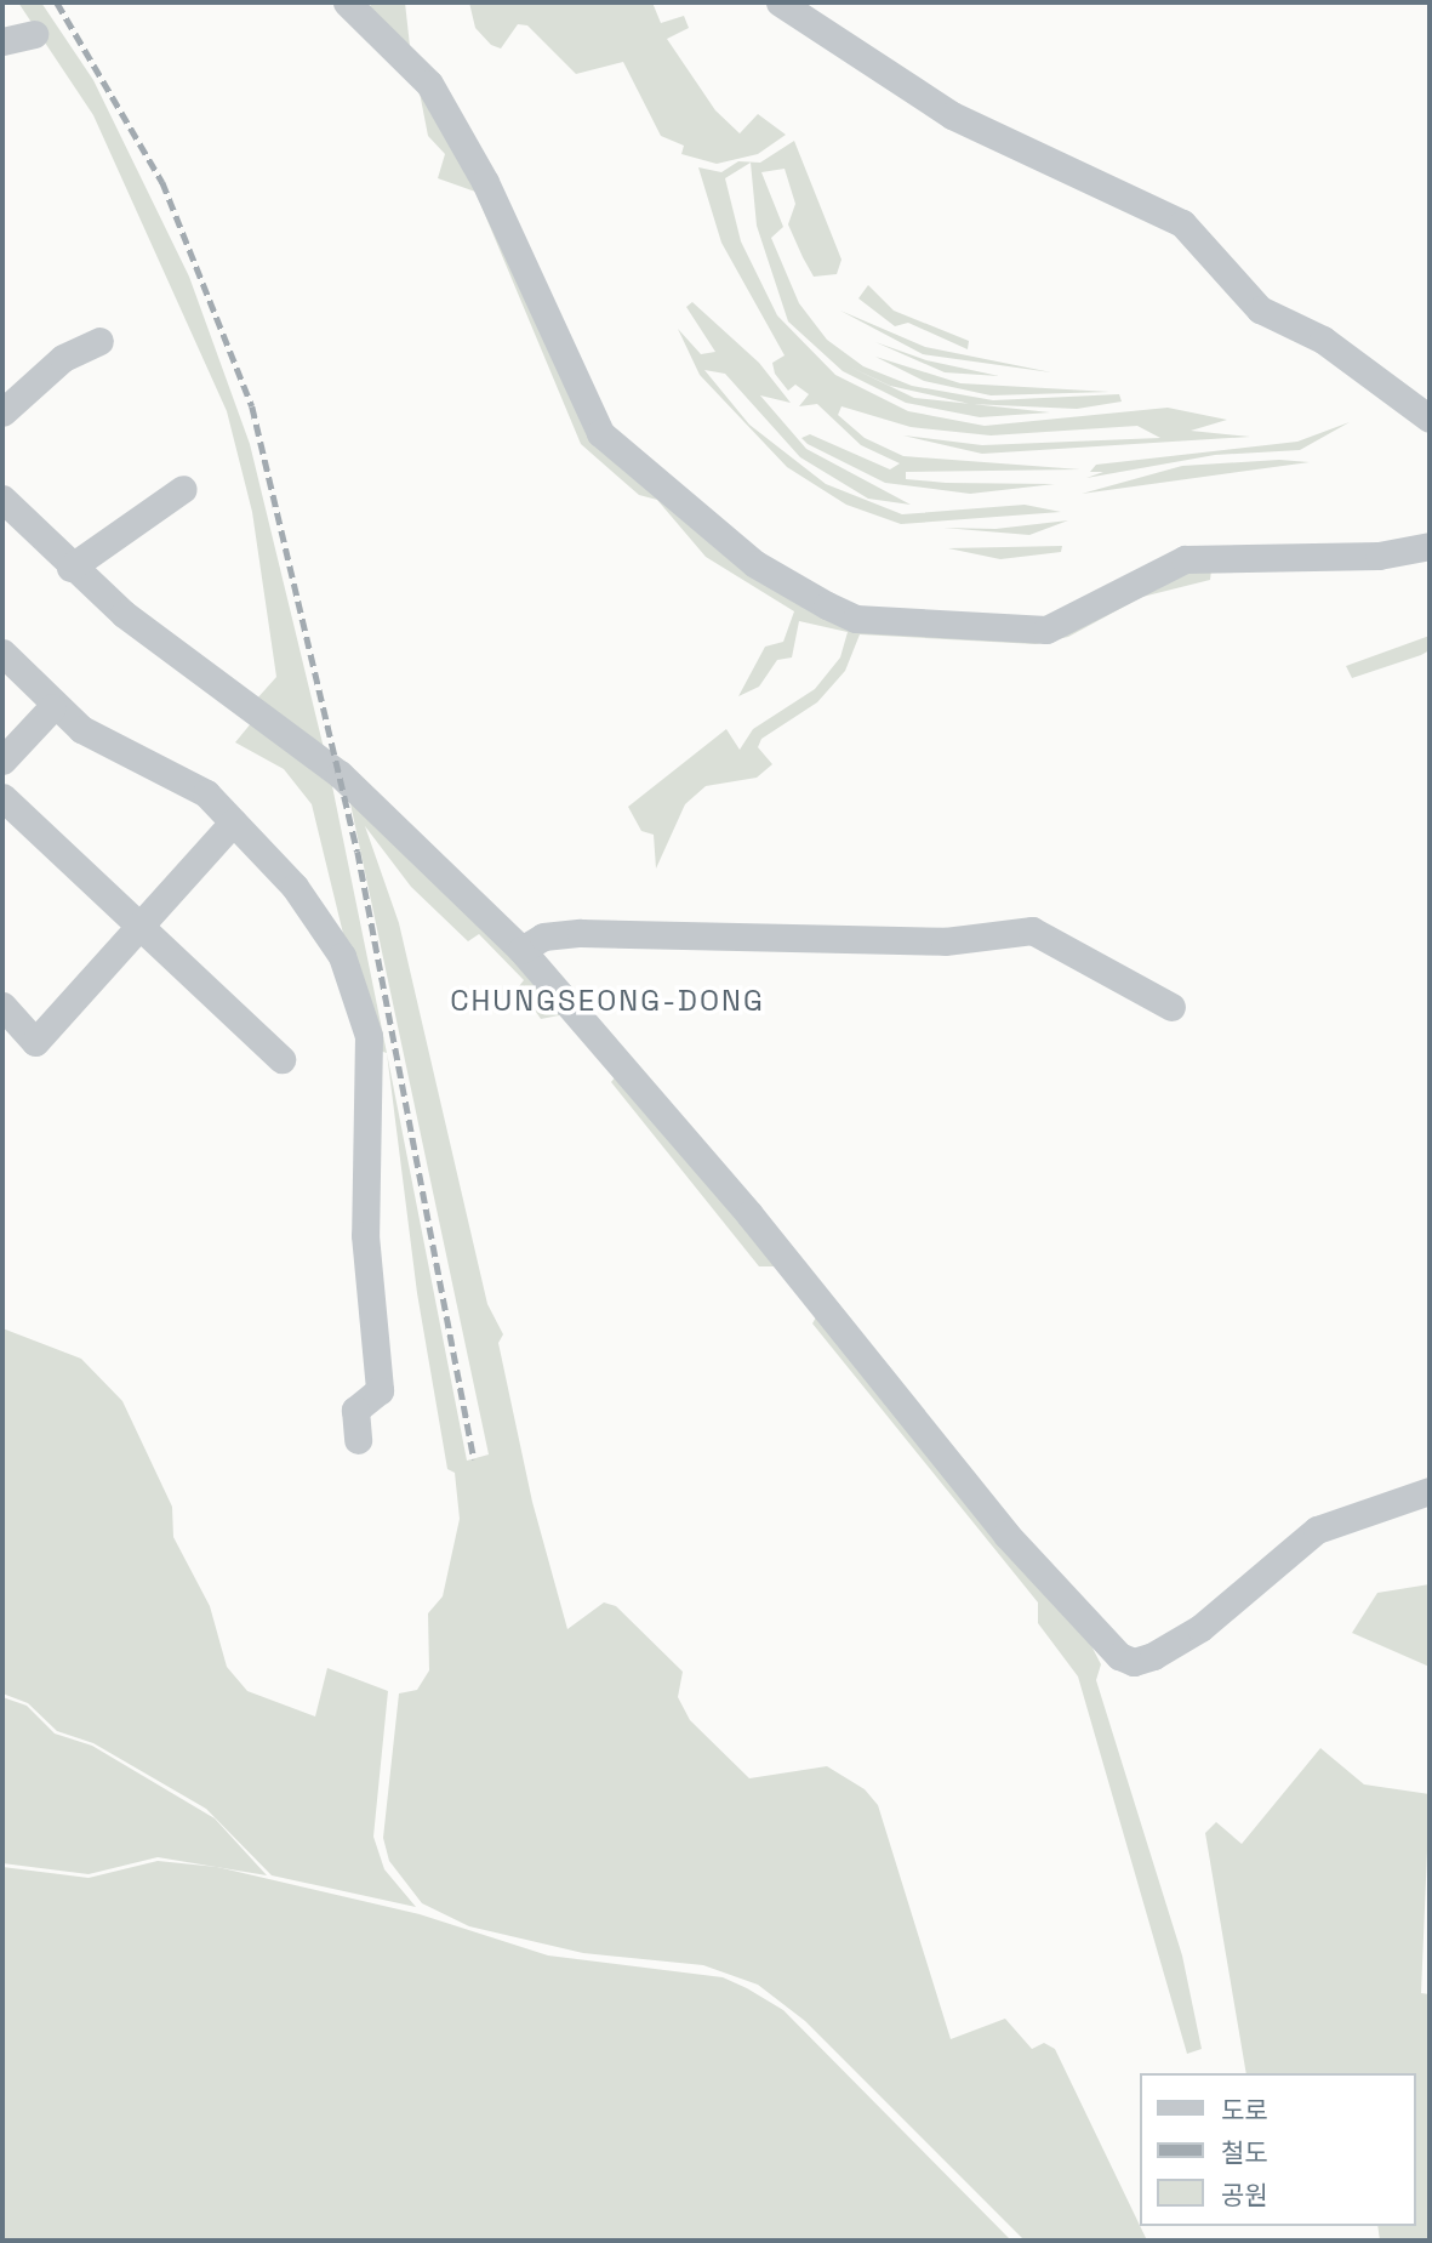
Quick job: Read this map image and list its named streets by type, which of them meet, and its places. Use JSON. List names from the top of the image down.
{
  "districts": ["CHUNGSEONG-DONG"],
  "legend": ["도로", "철도", "공원"]
}
